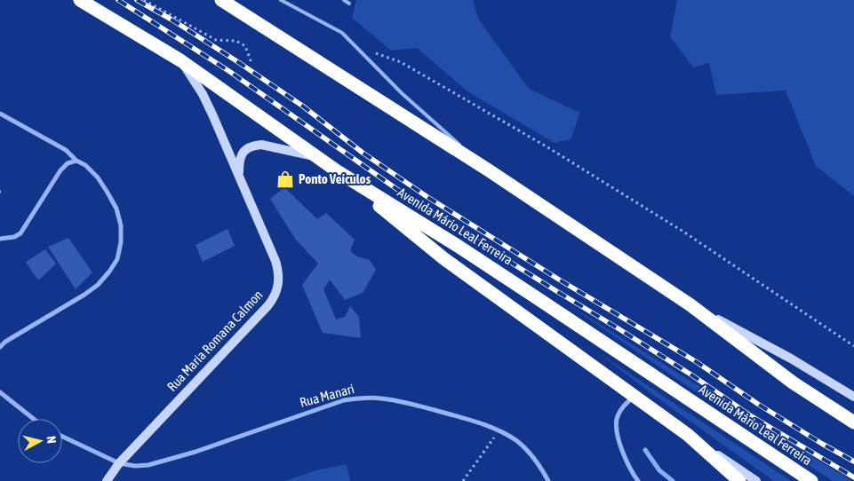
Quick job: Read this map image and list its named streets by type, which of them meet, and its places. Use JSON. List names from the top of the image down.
{
  "streets": {
    "highway": ["Avenida Mário Leal Ferreira"],
    "street": ["Rua Maria Romana Calmon", "Rua Manari"]
  },
  "crossings": [
    ["Avenida Mário Leal Ferreira", "Rua Maria Romana Calmon"],
    ["Rua Maria Romana Calmon", "Rua Manari"]
  ],
  "places": {
    "shop": ["Ponto Veículos"]
  },
  "north": "right"
}
